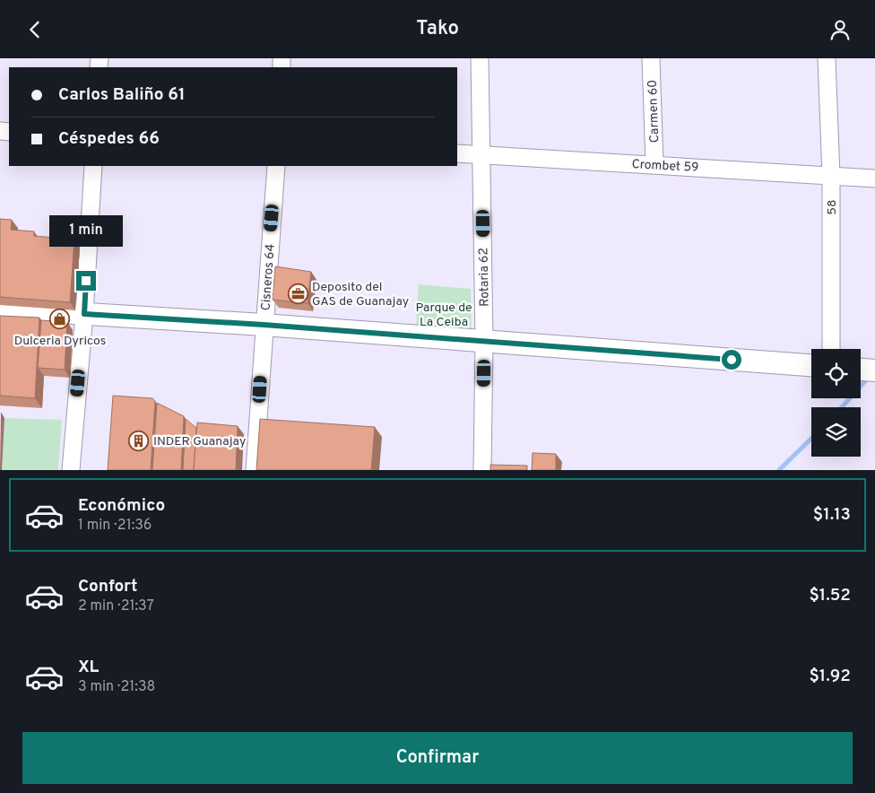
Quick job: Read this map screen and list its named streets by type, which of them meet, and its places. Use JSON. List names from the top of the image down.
{
  "streets": {
    "street": [
      "Carmen 60",
      "Crombet 59",
      "58",
      "Cisneros 64",
      "Rotaria 62"
    ]
  },
  "crossings": [
    ["Carmen 60", "Crombet 59"],
    ["Crombet 59", "58"],
    ["Crombet 59", "Rotaria 62"]
  ],
  "parks": ["Parque de La Ceiba"],
  "places": {
    "office": ["Deposito del GAS de Guanajay"],
    "shop": ["Dulceria Dyricos"],
    "building": ["INDER Guanajay"]
  },
  "page": {
    "header": "Tako",
    "banner": ["Carlos Baliño 61", "Céspedes 66"],
    "bubble": "1 min",
    "list": [
      {
        "name": "Económico",
        "note": "1 min · 21:36",
        "value": "$1.13"
      },
      {
        "name": "Confort",
        "note": "2 min · 21:37",
        "value": "$1.52"
      },
      {
        "name": "XL",
        "note": "3 min · 21:38",
        "value": "$1.92"
      }
    ],
    "buttons": "Confirmar"
  }
}
